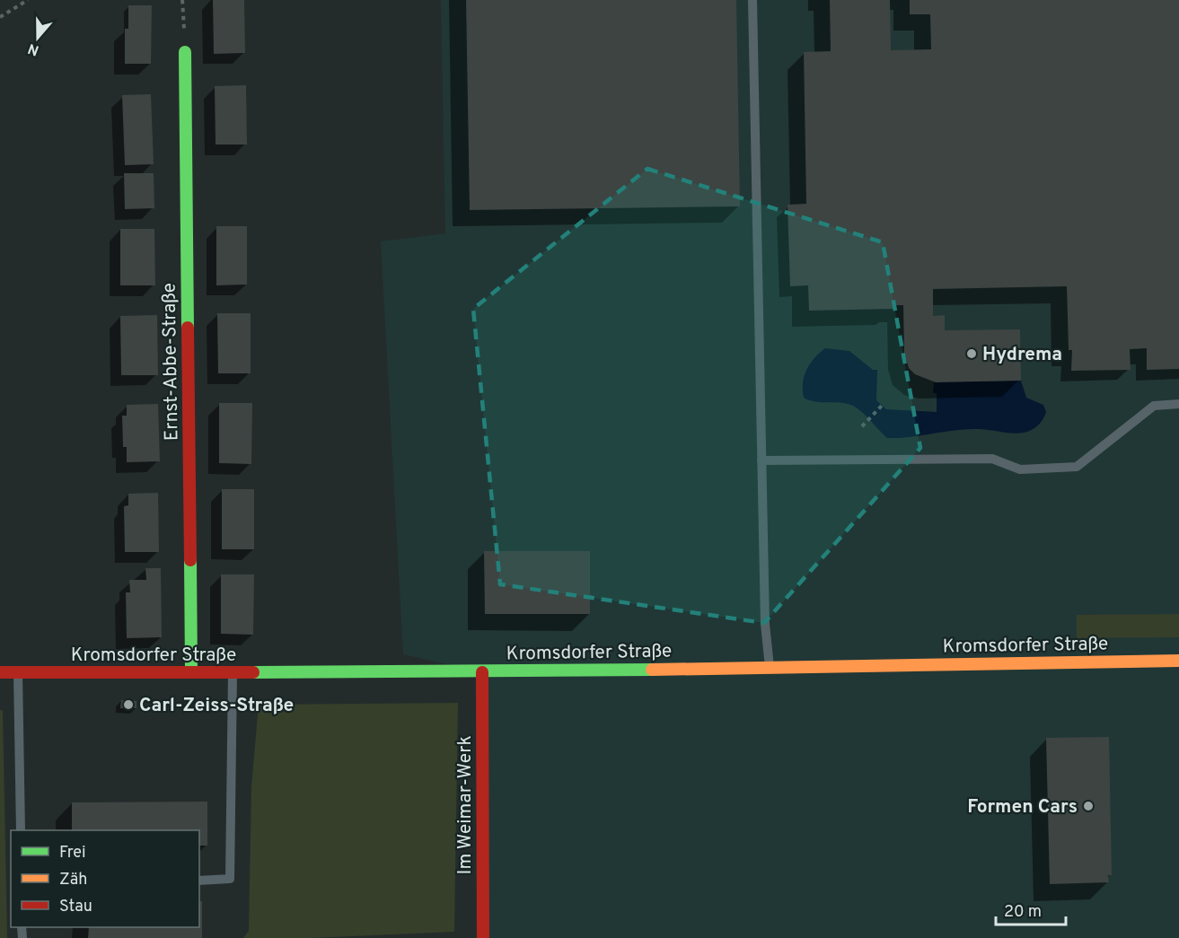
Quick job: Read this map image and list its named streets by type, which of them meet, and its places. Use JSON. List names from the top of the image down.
{
  "streets": {
    "street": ["Ernst-Abbe-Straße", "Kromsdorfer Straße", "Im Weimar-Werk"]
  },
  "crossings": [
    ["Ernst-Abbe-Straße", "Kromsdorfer Straße"],
    ["Kromsdorfer Straße", "Im Weimar-Werk"]
  ],
  "places": ["Hydrema", "Carl-Zeiss-Straße", "Formen Cars"],
  "legend": ["Frei", "Zäh", "Stau"],
  "scale_bar": "20 m",
  "north": "bottom"
}
